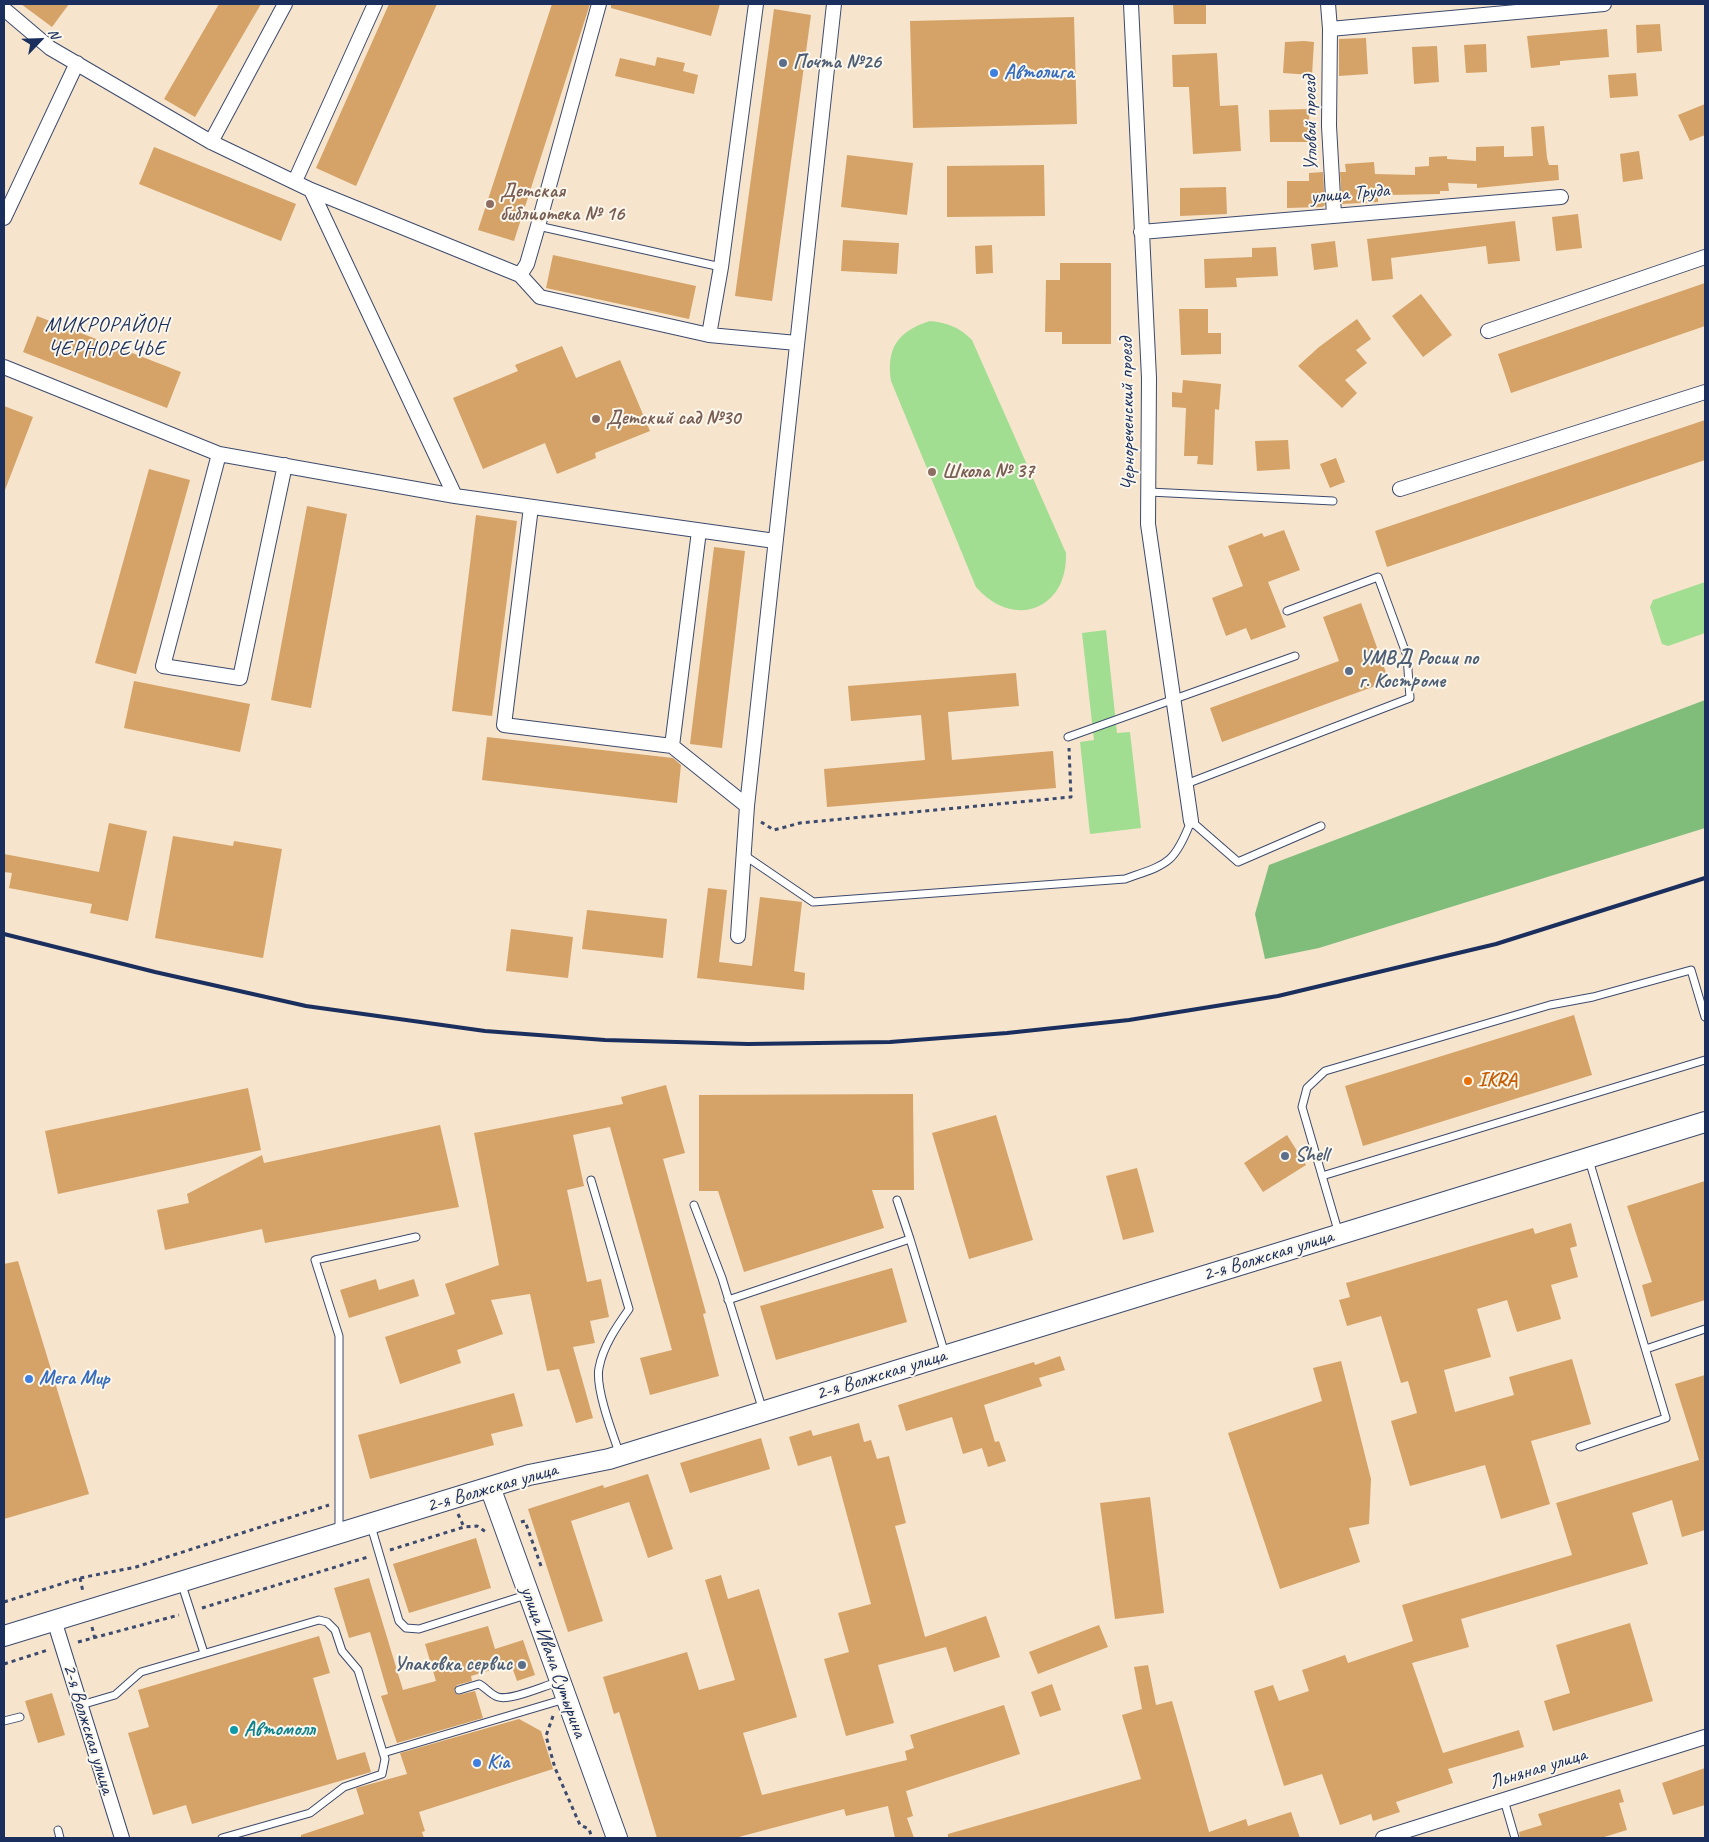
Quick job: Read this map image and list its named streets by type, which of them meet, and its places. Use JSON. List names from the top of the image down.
{
  "streets": {
    "street": [
      "Угловой проезд",
      "улица Труда",
      "Чернореченский проезд",
      "2-я Волжская улица",
      "улица Ивана Сутырина",
      "Льняная улица"
    ]
  },
  "crossings": [
    ["Угловой проезд", "улица Труда"],
    ["улица Труда", "Чернореченский проезд"],
    ["2-я Волжская улица", "улица Ивана Сутырина"]
  ],
  "districts": ["МИКРОРАЙОН ЧЕРНОРЕЧЬЕ"],
  "places": [
    "Почта №26",
    "Автолига",
    "Детская библиотека № 16",
    "Детский сад №30",
    "Школа № 37",
    "УМВД Росии по г. Костроме",
    "IKRA",
    "Shell",
    "Мега Мир",
    "Упаковка сервис",
    "Автомолл",
    "Kia"
  ],
  "north": "top right"
}
